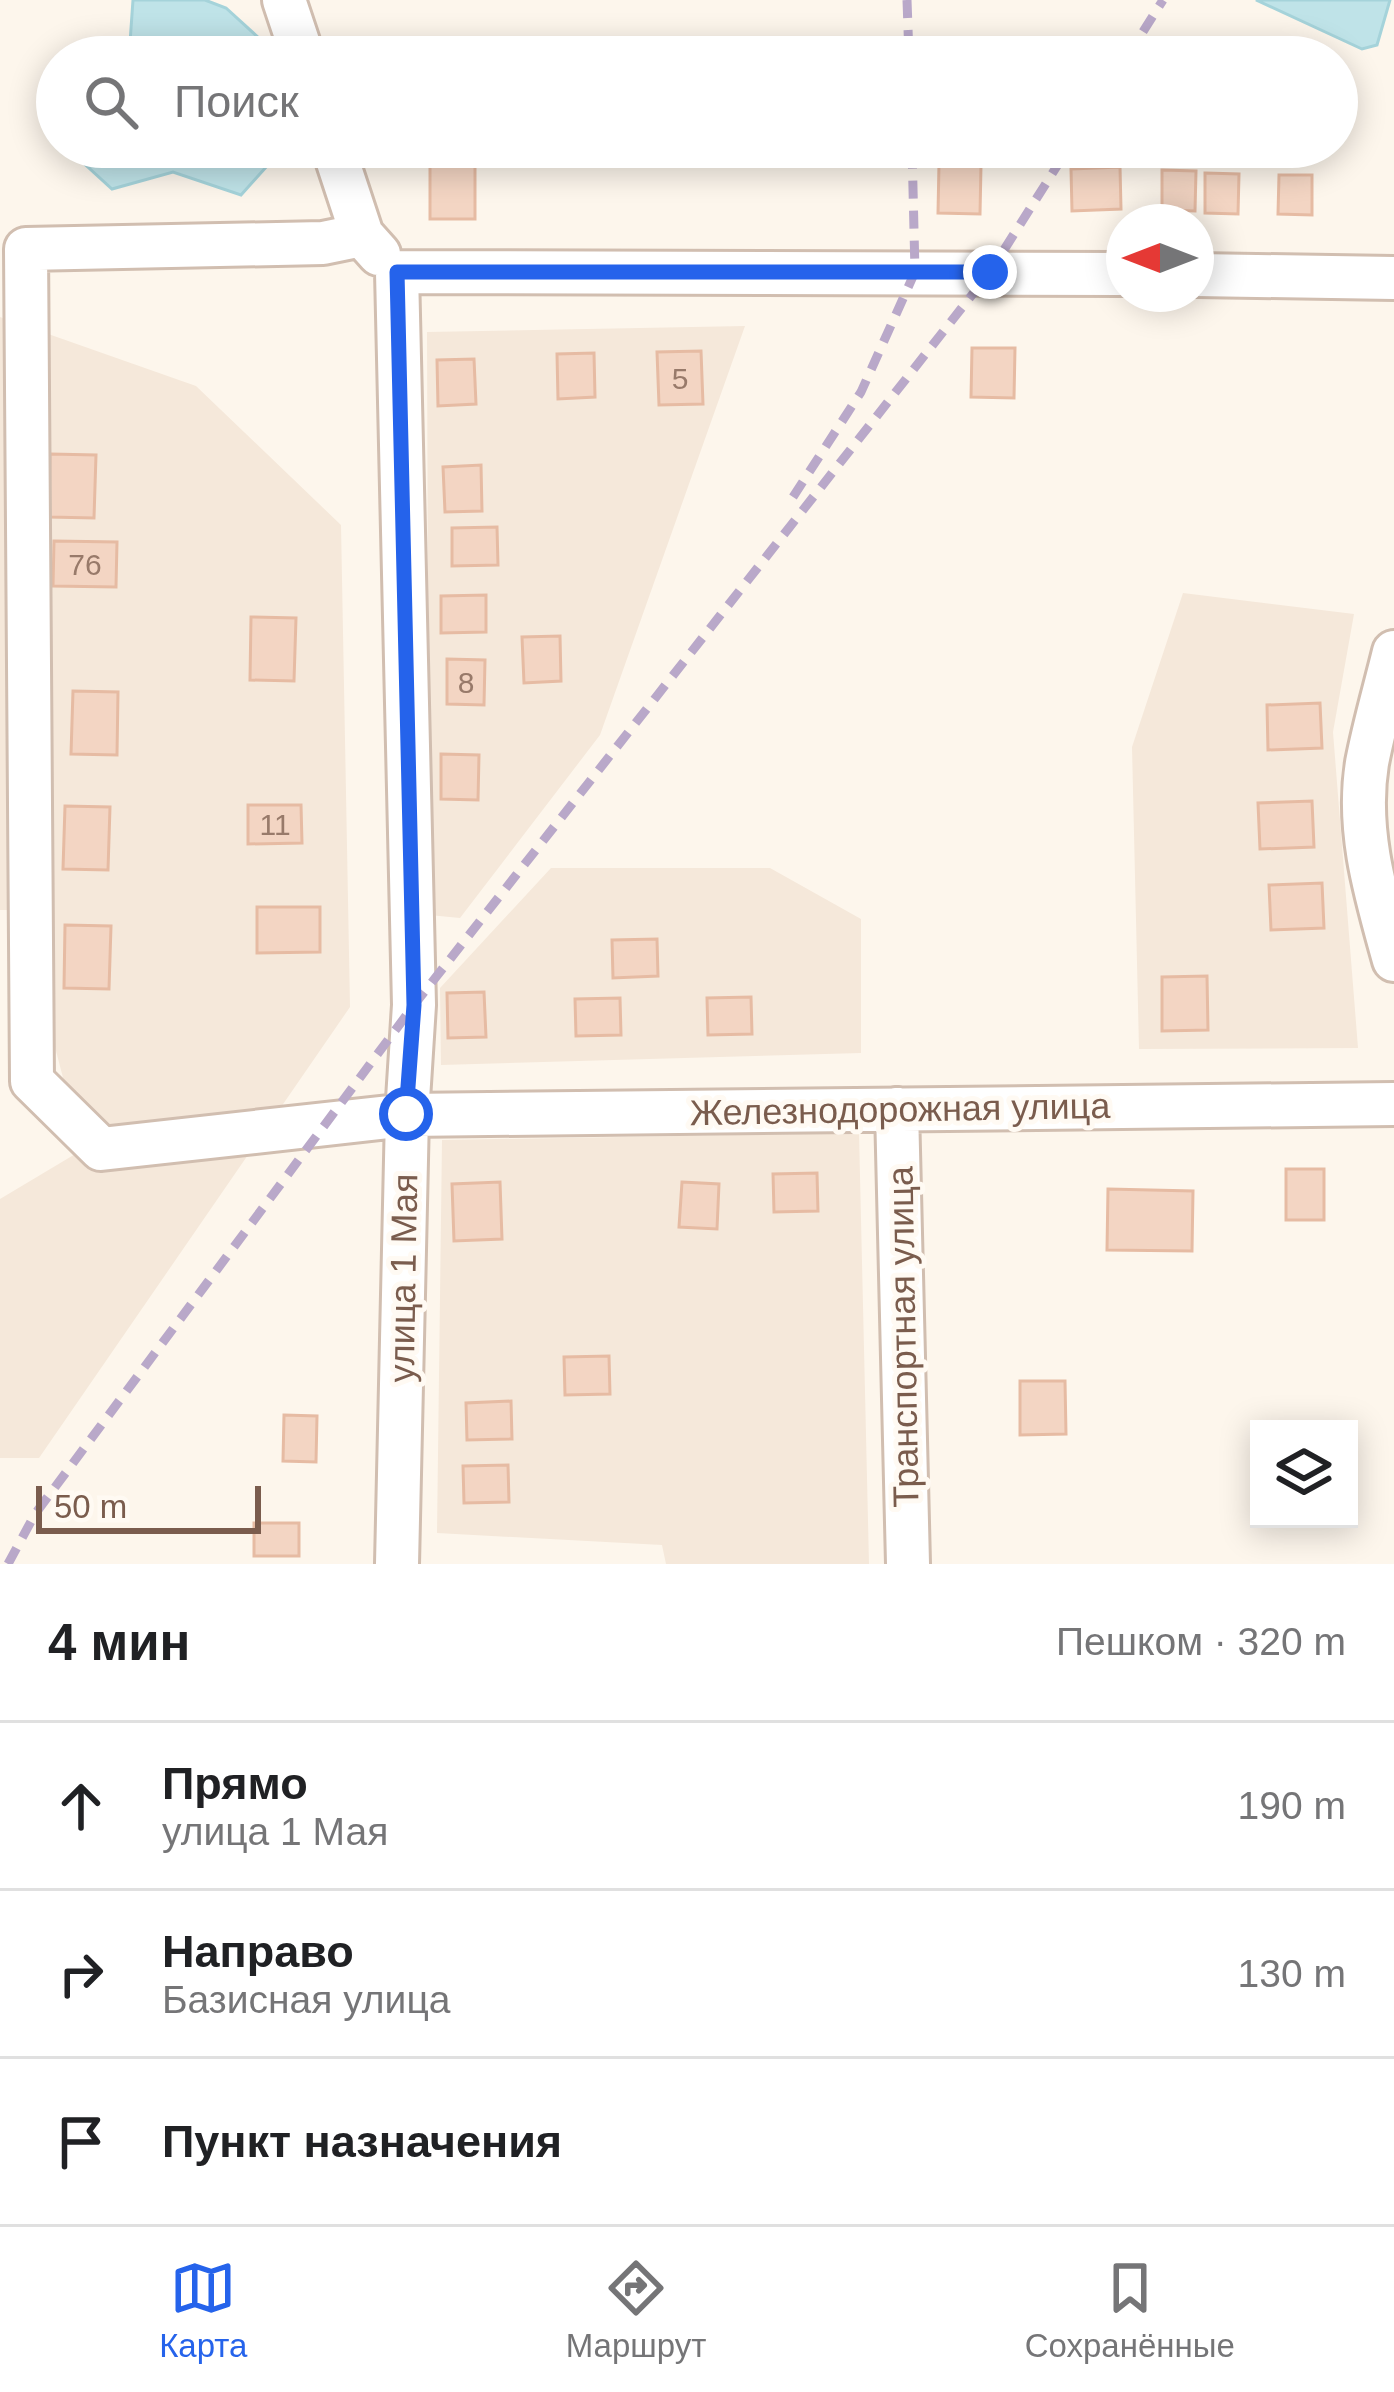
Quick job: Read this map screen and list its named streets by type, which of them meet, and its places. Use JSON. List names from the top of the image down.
{
  "streets": {
    "street": ["Железнодорожная улица", "улица 1 Мая", "Транспортная улица"]
  },
  "crossings": [
    ["Железнодорожная улица", "улица 1 Мая"],
    ["Железнодорожная улица", "Транспортная улица"]
  ],
  "house_numbers": [
    "5",
    "76",
    "8",
    "11"
  ],
  "scale_bar": "50 m",
  "north": "left",
  "page": {
    "search": "Поиск",
    "scale": "50 m",
    "heading": ["4 мин", "Пешком · 320 m"],
    "list": [
      ["Прямо", "улица 1 Мая", "190 m"],
      ["Направо", "Базисная улица", "130 m"],
      "Пункт назначения"
    ],
    "nav": ["Карта", "Маршрут", "Сохранённые"]
  }
}
